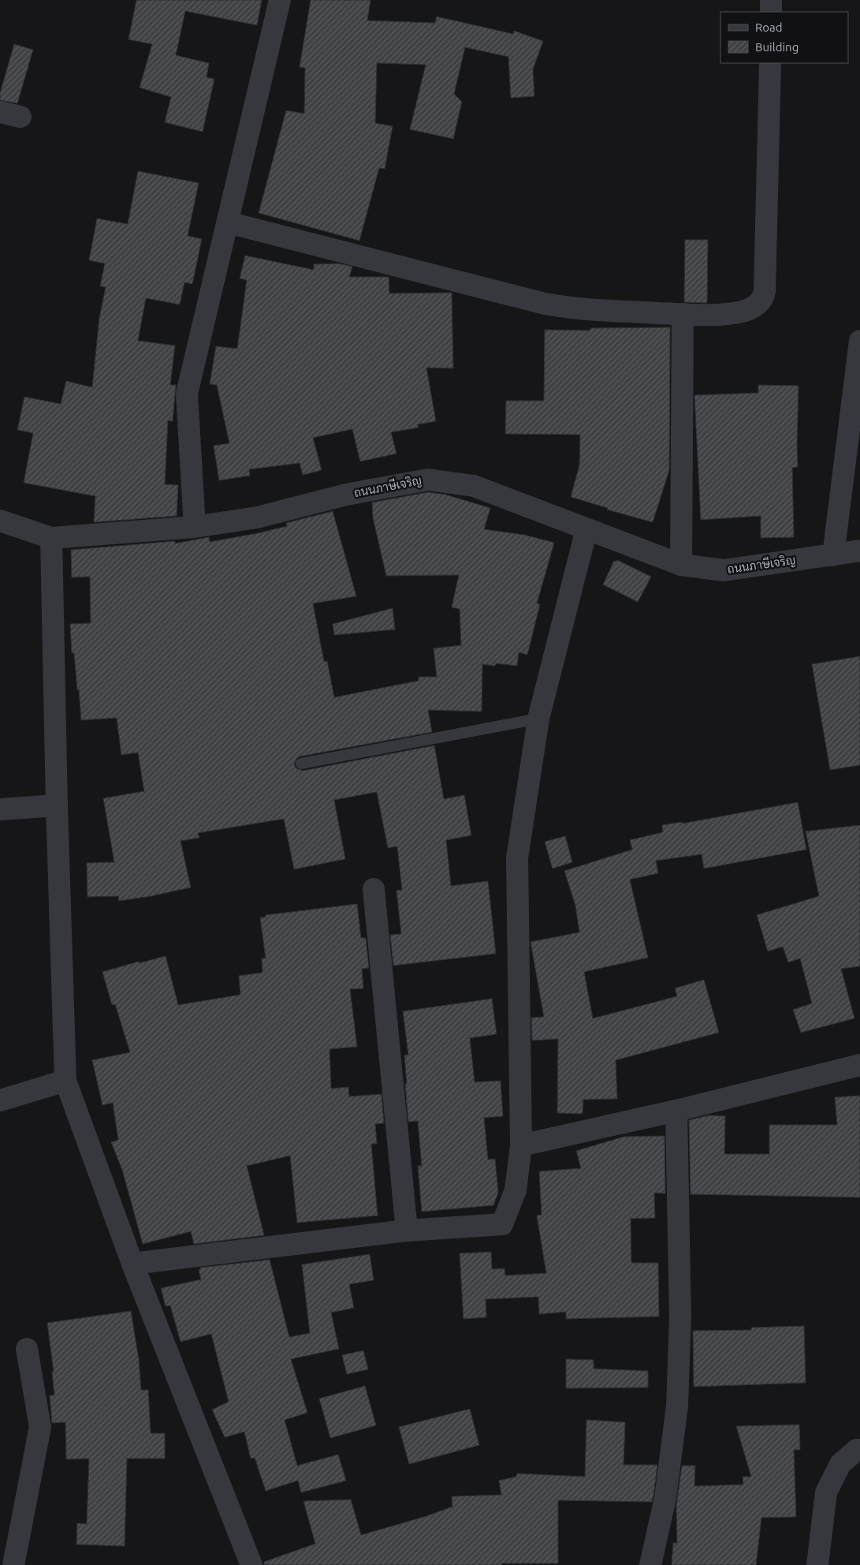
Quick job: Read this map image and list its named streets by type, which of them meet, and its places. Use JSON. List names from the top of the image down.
{
  "streets": {
    "street": ["ถนนภาษีเจริญ"]
  },
  "legend": ["Road", "Building"]
}
